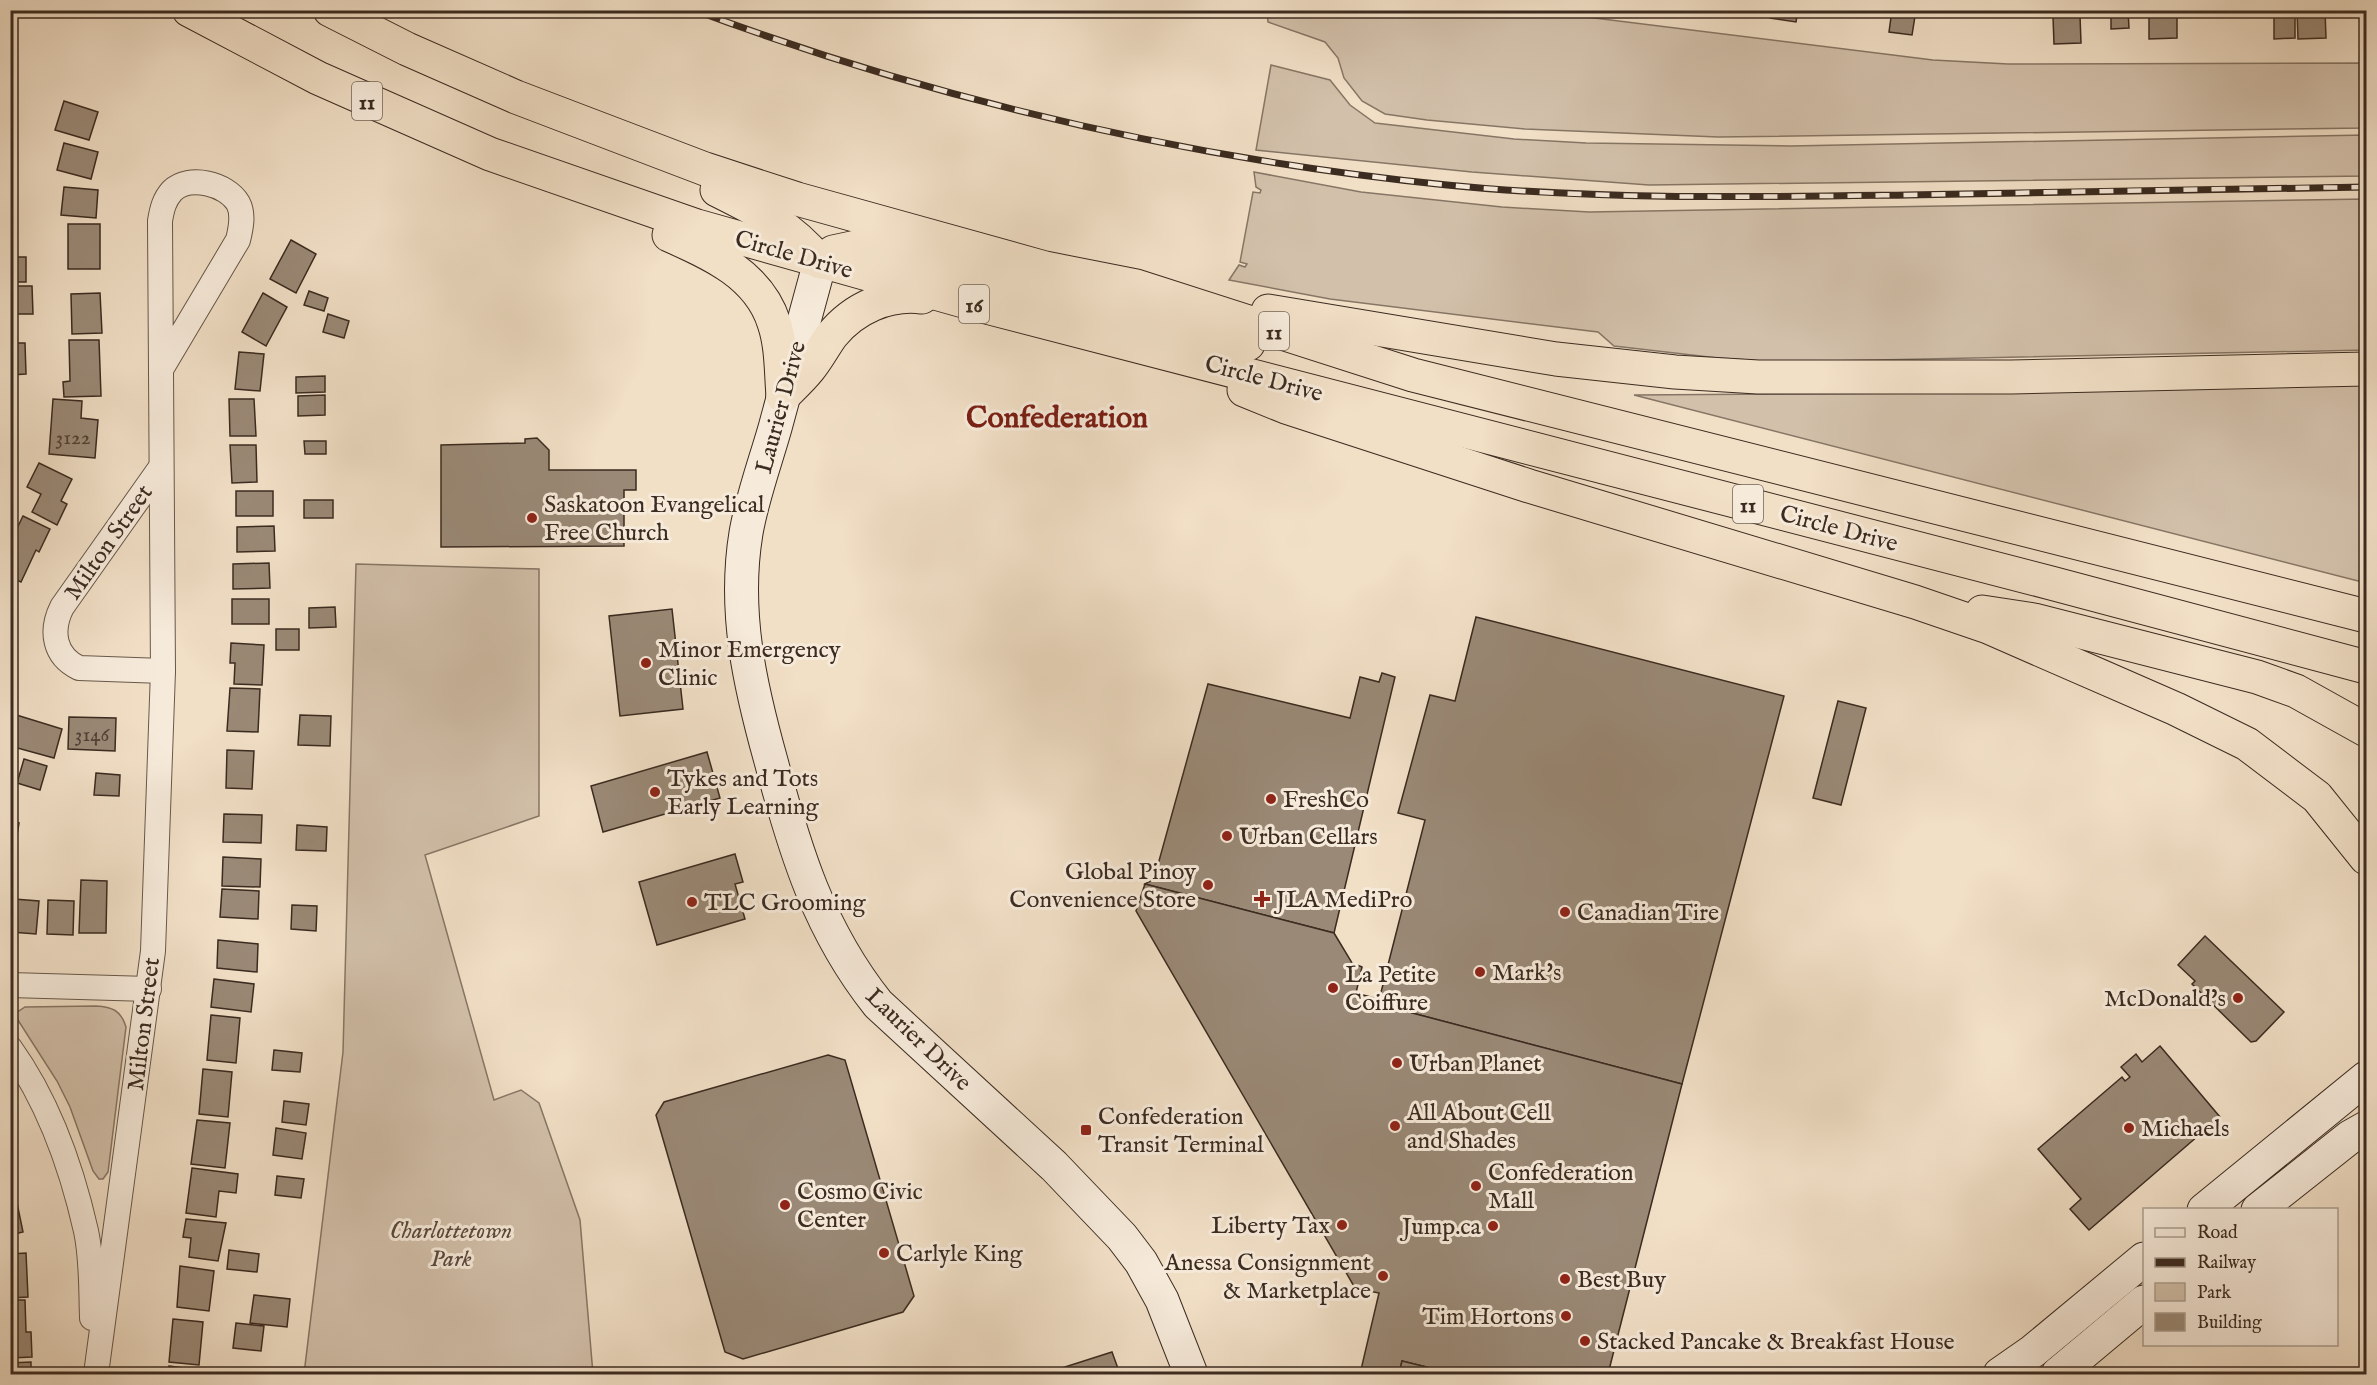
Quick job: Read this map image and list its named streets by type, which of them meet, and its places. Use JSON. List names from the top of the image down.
{
  "streets": {
    "highway": ["11", "Circle Drive", "16"],
    "main road": ["Laurier Drive"],
    "street": ["Milton Street"]
  },
  "crossings": [
    ["Circle Drive", "16"],
    ["Circle Drive", "Laurier Drive"],
    ["16", "Laurier Drive"]
  ],
  "districts": ["Confederation"],
  "parks": ["Charlottetown Park"],
  "places": {
    "other": [
      "Saskatoon Evangelical Free Church",
      "Minor Emergency Clinic",
      "Tykes and Tots Early Learning",
      "FreshCo",
      "Urban Cellars",
      "Global Pinoy Convenience Store",
      "TLC Grooming",
      "Canadian Tire",
      "Mark's",
      "La Petite Coiffure",
      "McDonald's",
      "Urban Planet",
      "All About Cell and Shades",
      "Michaels",
      "Confederation Mall",
      "Cosmo Civic Center",
      "Liberty Tax",
      "Jump.ca",
      "Carlyle King",
      "Anessa Consignment & Marketplace",
      "Best Buy",
      "Tim Hortons",
      "Stacked Pancake & Breakfast House"
    ],
    "health": ["JLA MediPro"],
    "transit": ["Confederation Transit Terminal"]
  },
  "house_numbers": ["3122", "3146"],
  "legend": [
    "Road",
    "Railway",
    "Park",
    "Building"
  ]
}
